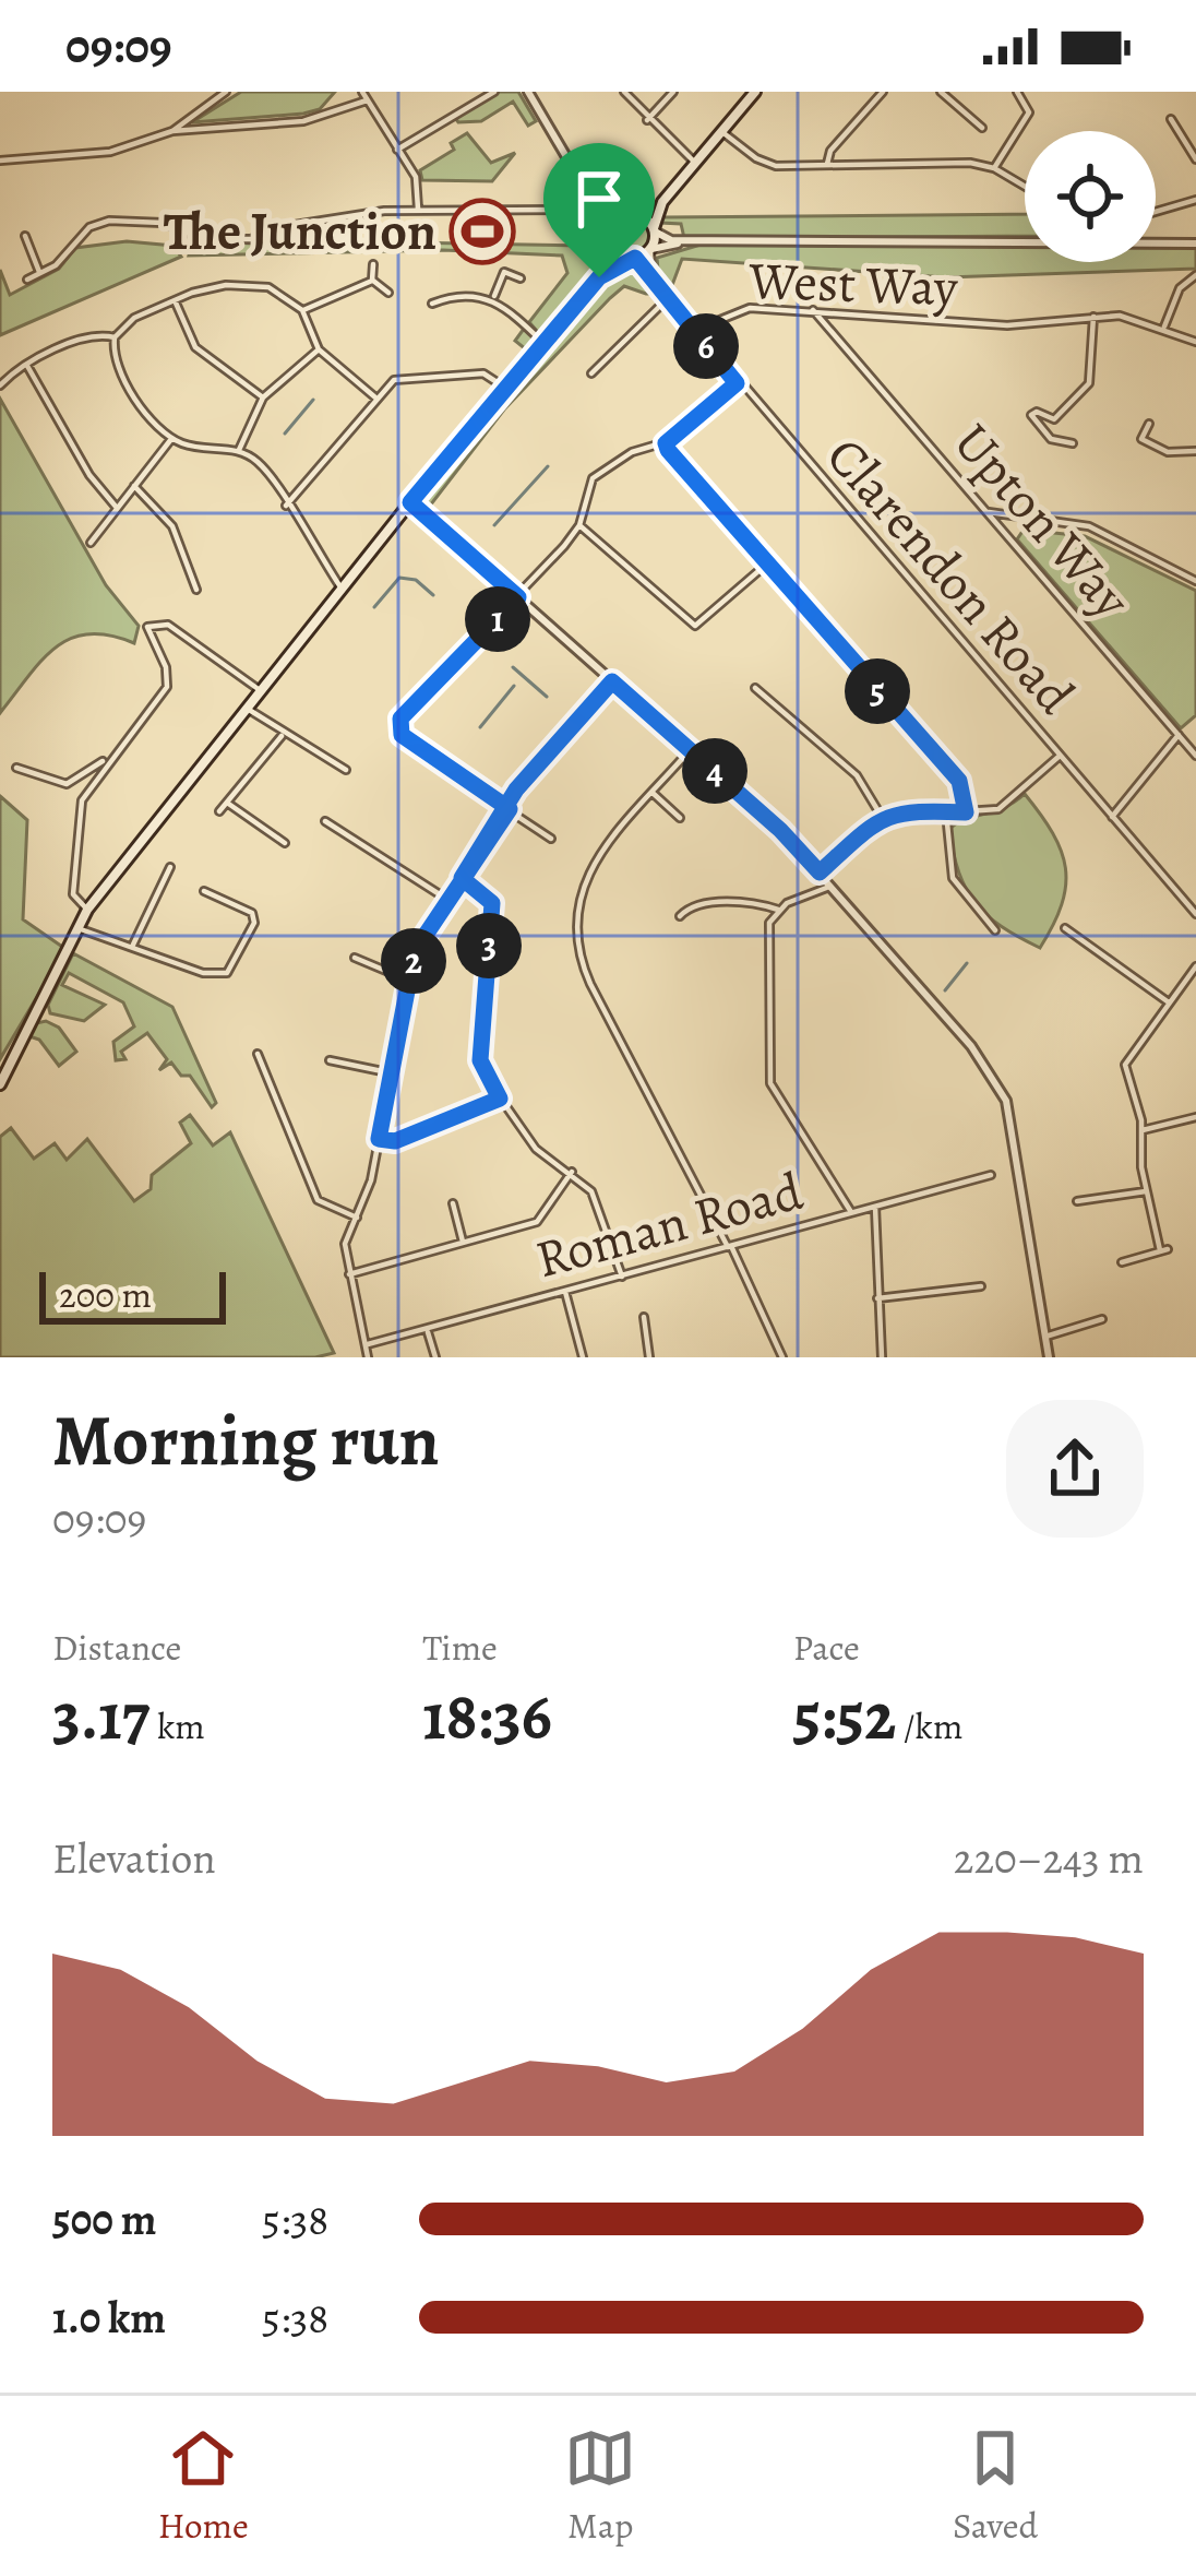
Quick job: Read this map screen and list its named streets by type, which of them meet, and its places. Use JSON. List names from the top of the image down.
{
  "streets": {
    "street": [
      "West Way",
      "Upton Way",
      "Clarendon Road",
      "Roman Road"
    ]
  },
  "crossings": [
    ["West Way", "Upton Way"],
    ["West Way", "Clarendon Road"]
  ],
  "places": {
    "sports": ["The Junction"]
  },
  "scale_bar": "200 m",
  "page": {
    "status": "09:09",
    "pins": [
      "6",
      "1",
      "5",
      "4",
      "3",
      "2"
    ],
    "scale": "200 m",
    "heading": ["Morning run", "09:09"],
    "stats": [
      ["Distance", "3.17 km"],
      ["Time", "18:36"],
      ["Pace", "5:52 /km"]
    ],
    "chart": ["Elevation", "220–243 m"],
    "list": [
      {
        "name": "500 m",
        "note": "5:38"
      },
      {
        "name": "1.0 km",
        "note": "5:38"
      }
    ],
    "tabs": ["Home", "Map", "Saved"]
  }
}
